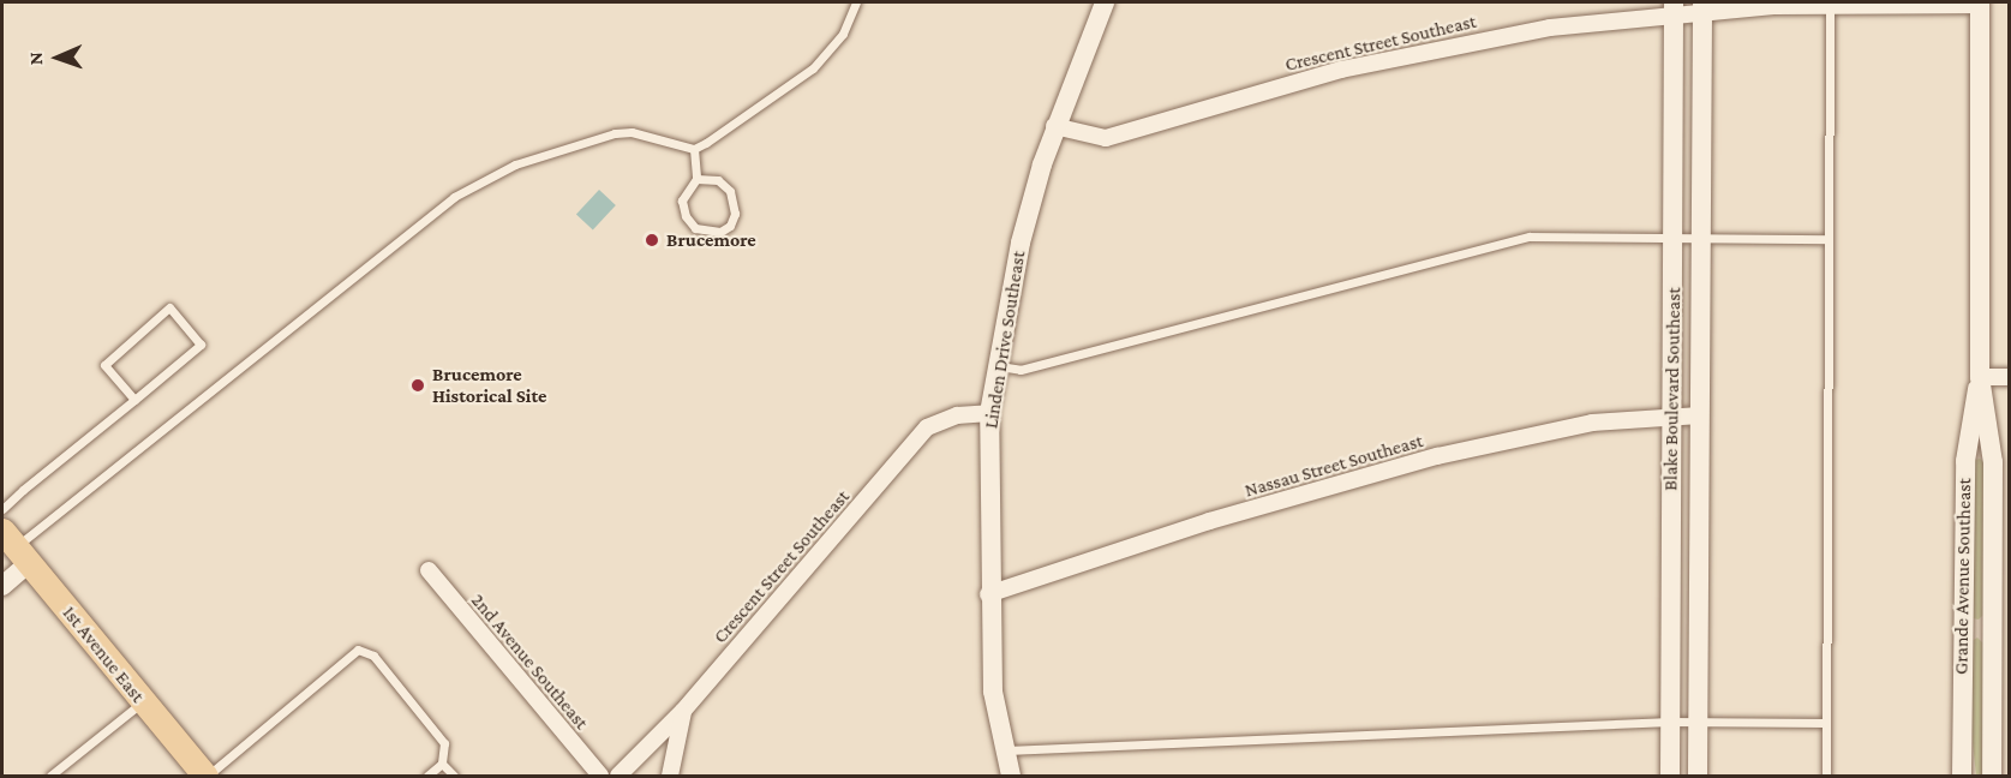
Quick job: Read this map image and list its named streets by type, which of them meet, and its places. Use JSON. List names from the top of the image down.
{
  "streets": {
    "main road": ["1st Avenue East"],
    "street": [
      "Crescent Street Southeast",
      "Linden Drive Southeast",
      "Blake Boulevard Southeast",
      "Nassau Street Southeast",
      "Grande Avenue Southeast",
      "2nd Avenue Southeast"
    ]
  },
  "crossings": [
    ["Crescent Street Southeast", "Linden Drive Southeast"],
    ["Crescent Street Southeast", "Blake Boulevard Southeast"],
    ["Crescent Street Southeast", "Grande Avenue Southeast"],
    ["Linden Drive Southeast", "Nassau Street Southeast"],
    ["Blake Boulevard Southeast", "Nassau Street Southeast"]
  ],
  "places": ["Brucemore", "Brucemore Historical Site"],
  "north": "left"
}
